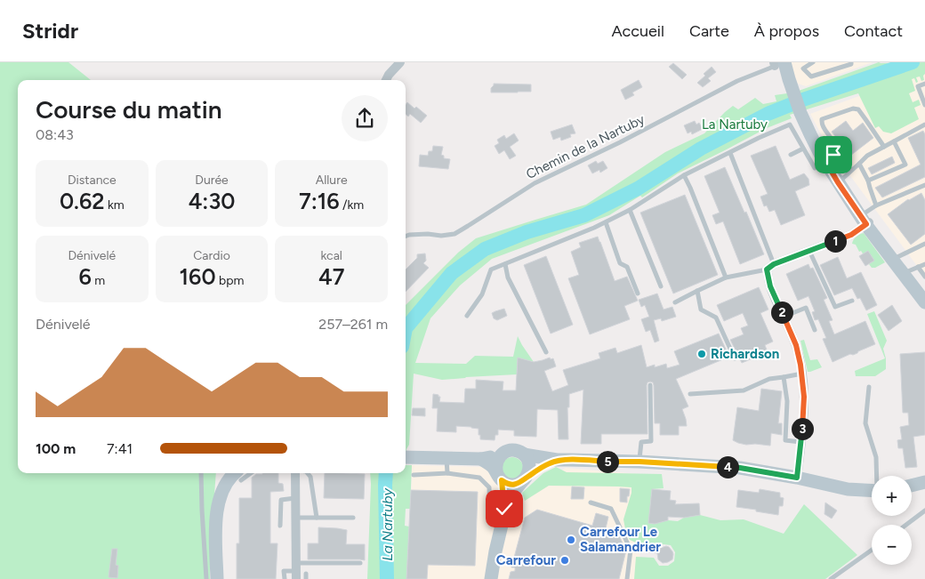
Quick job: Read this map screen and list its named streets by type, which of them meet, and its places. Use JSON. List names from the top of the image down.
{
  "streets": {
    "lane": ["Chemin de la Nartuby"]
  },
  "water": ["La Nartuby"],
  "parks": ["La Nartuby"],
  "places": ["Richardson", "Carrefour Le Salamandrier", "Carrefour"],
  "page": {
    "header": "Stridr",
    "nav": [
      "Accueil",
      "Carte",
      "À propos",
      "Contact"
    ],
    "heading": ["Course du matin", "08:43"],
    "stats": [
      ["Distance", "0.62 km"],
      ["Durée", "4:30"],
      ["Allure", "7:16 /km"],
      ["Dénivelé", "6 m"],
      ["Cardio", "160 bpm"],
      ["kcal", "47"]
    ],
    "pins": [
      "1",
      "2",
      "3",
      "5",
      "4"
    ],
    "chart": ["Dénivelé", "257–261 m"],
    "list": [
      {
        "name": "100 m",
        "note": "7:41"
      }
    ],
    "map_buttons": ["+", "−"]
  }
}
